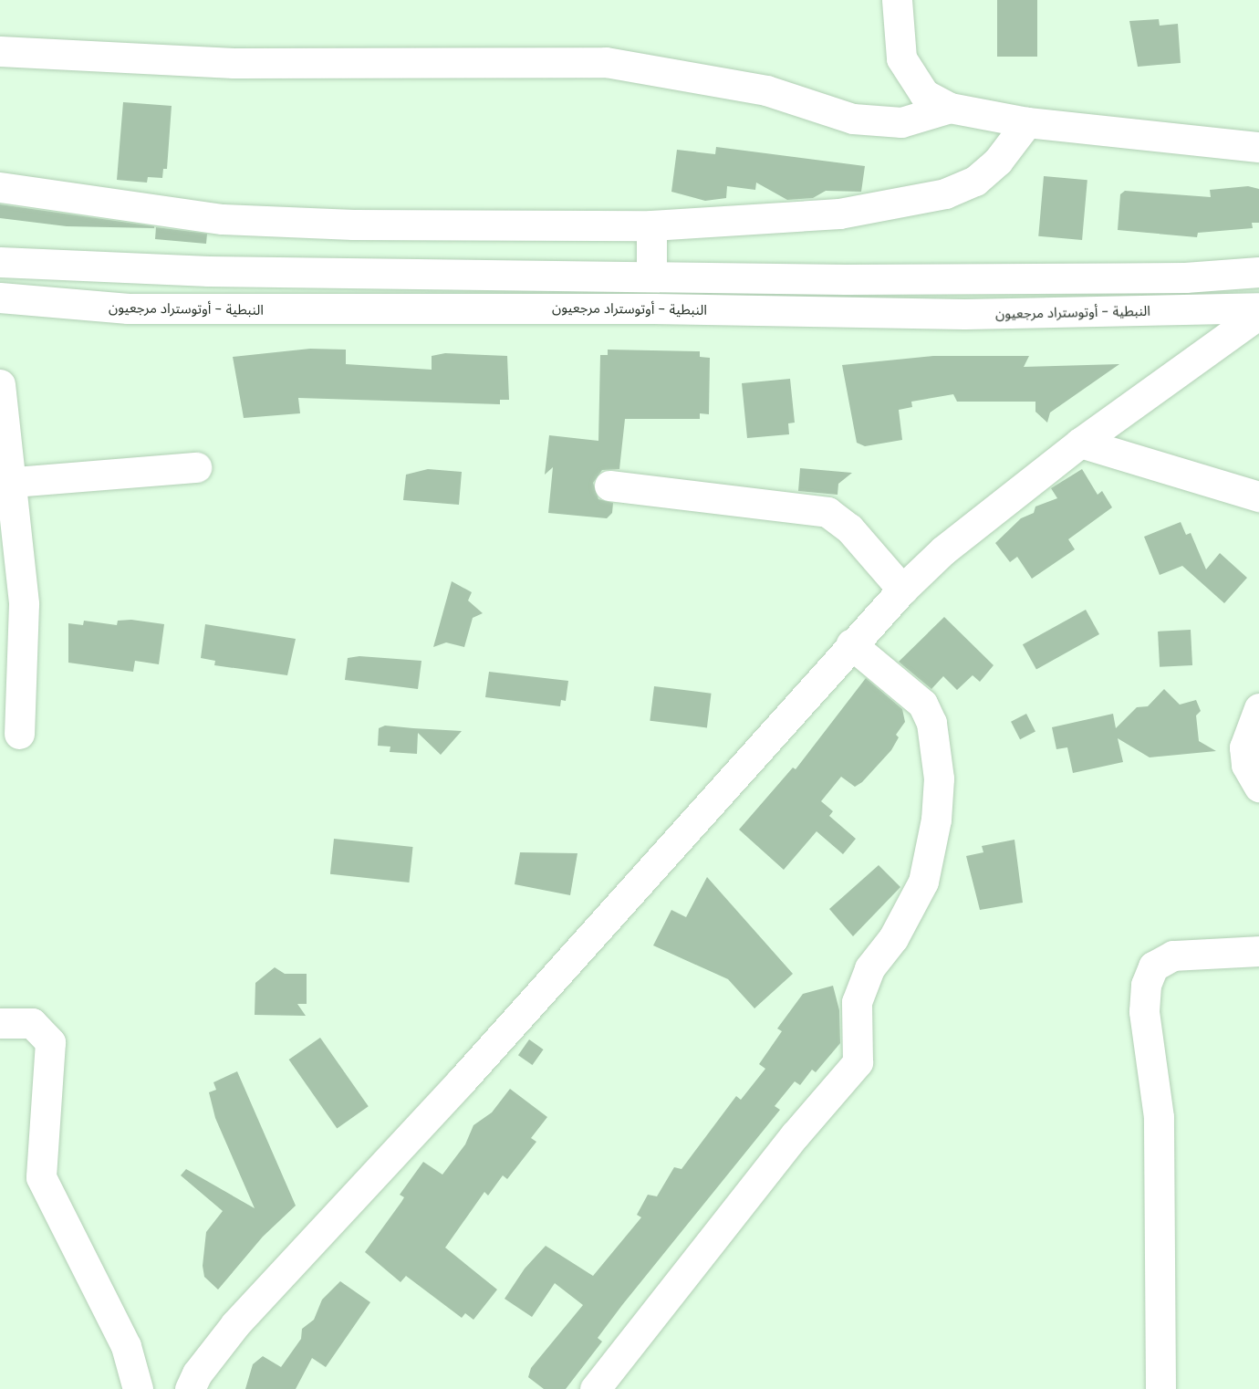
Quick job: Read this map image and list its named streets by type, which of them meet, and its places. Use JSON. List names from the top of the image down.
{
  "streets": {
    "main road": ["النبطية - أوتوستراد مرجعيون"]
  }
}
